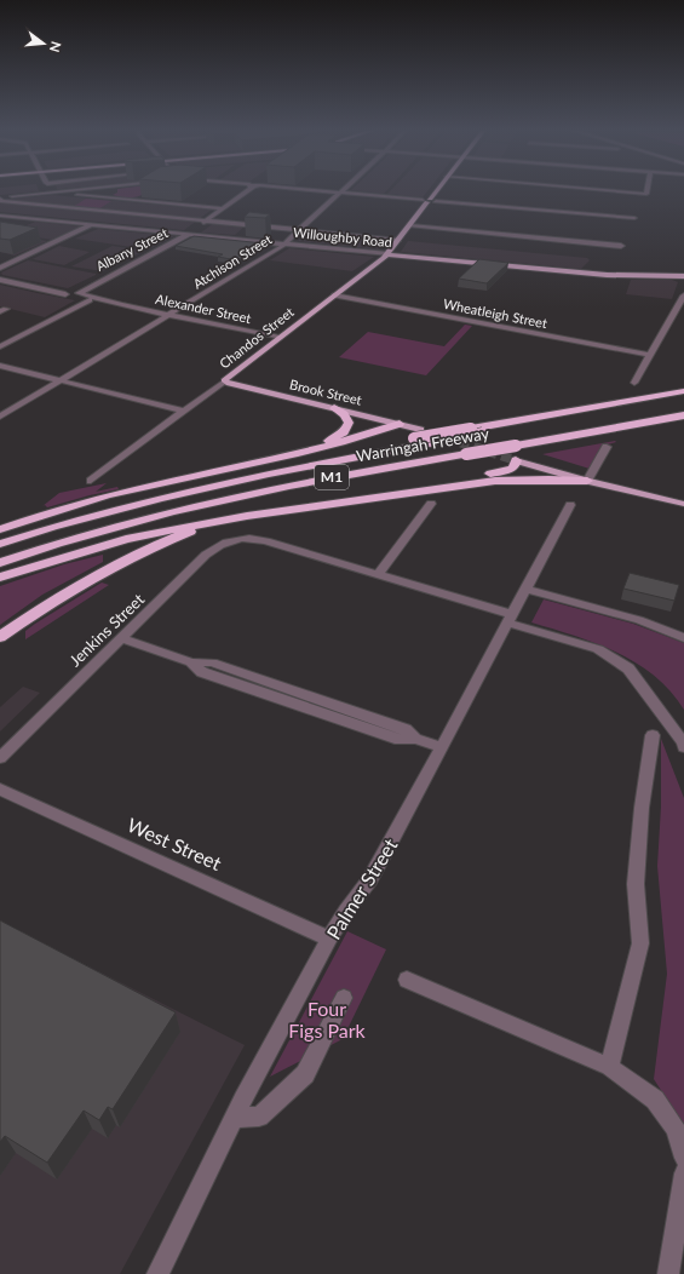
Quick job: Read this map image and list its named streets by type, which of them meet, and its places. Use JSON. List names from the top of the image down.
{
  "streets": {
    "highway": ["Warringah Freeway", "M1"],
    "main road": ["Willoughby Road", "Chandos Street", "Brook Street"],
    "street": [
      "Albany Street",
      "Atchison Street",
      "Alexander Street",
      "Wheatleigh Street",
      "Jenkins Street",
      "West Street",
      "Palmer Street"
    ]
  },
  "crossings": [
    ["Willoughby Road", "Albany Street"],
    ["Willoughby Road", "Atchison Street"],
    ["Willoughby Road", "Chandos Street"],
    ["Albany Street", "Alexander Street"],
    ["Atchison Street", "Alexander Street"],
    ["Alexander Street", "Chandos Street"],
    ["Wheatleigh Street", "Chandos Street"],
    ["Chandos Street", "Brook Street"],
    ["West Street", "Palmer Street"]
  ],
  "parks": ["Four Figs Park"],
  "north": "right"
}
